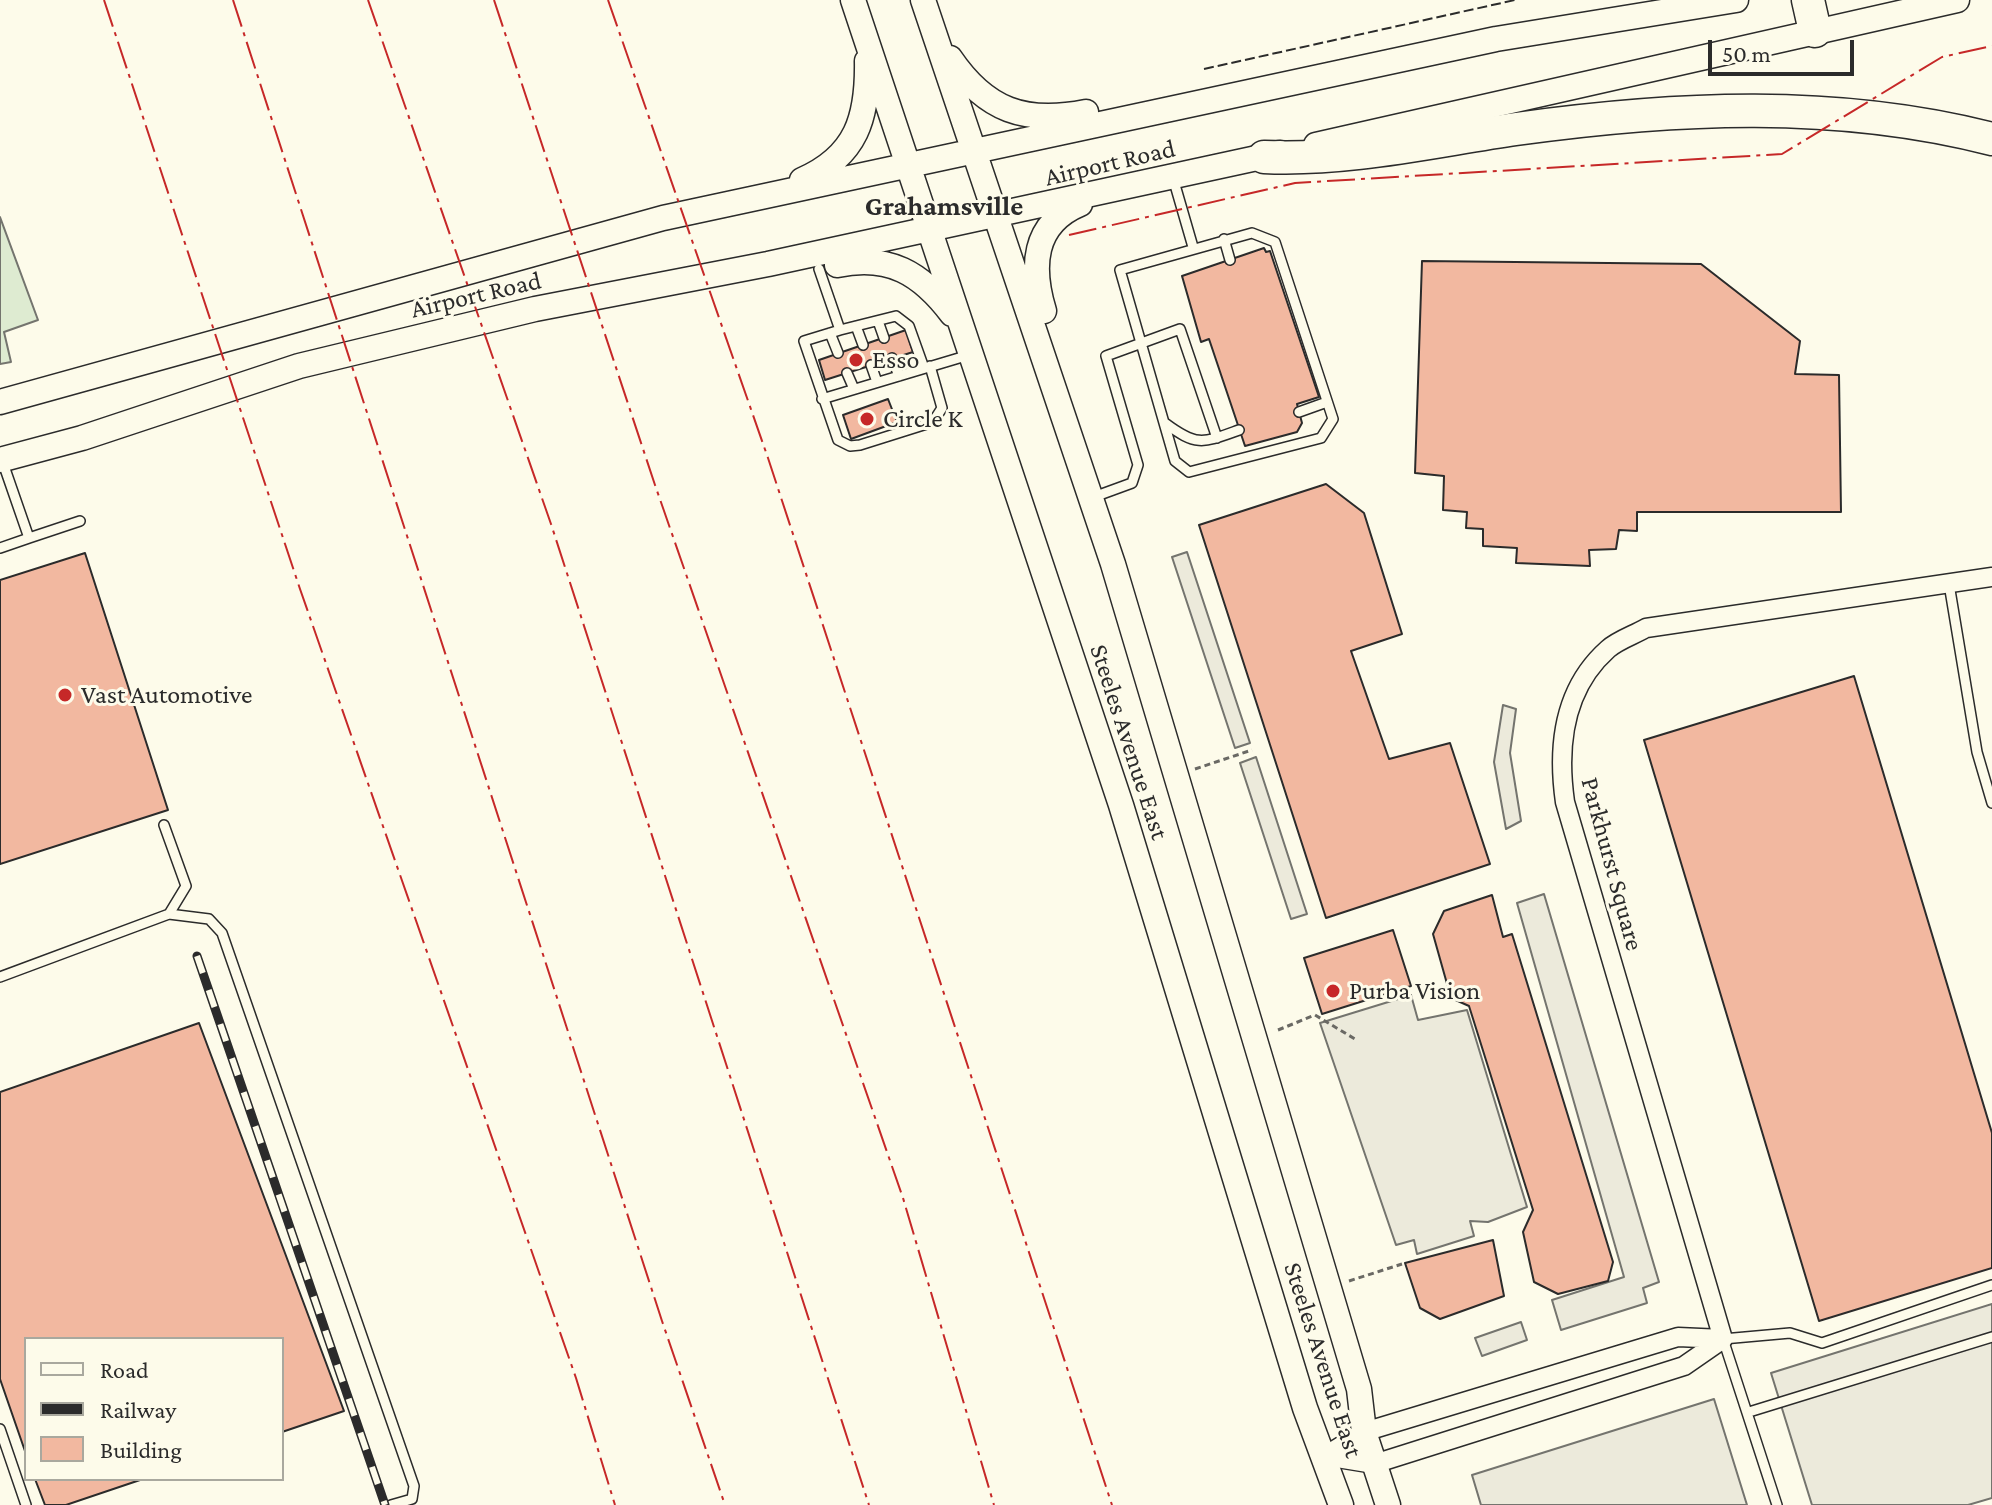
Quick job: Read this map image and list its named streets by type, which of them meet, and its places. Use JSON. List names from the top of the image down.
{
  "streets": {
    "main road": ["Airport Road", "Steeles Avenue East"],
    "street": ["Parkhurst Square"]
  },
  "crossings": [
    ["Airport Road", "Steeles Avenue East"]
  ],
  "districts": ["Grahamsville"],
  "places": [
    "Esso",
    "Circle K",
    "Vast Automotive",
    "Purba Vision"
  ],
  "legend": ["Road", "Railway", "Building"],
  "scale_bar": "50 m"
}
